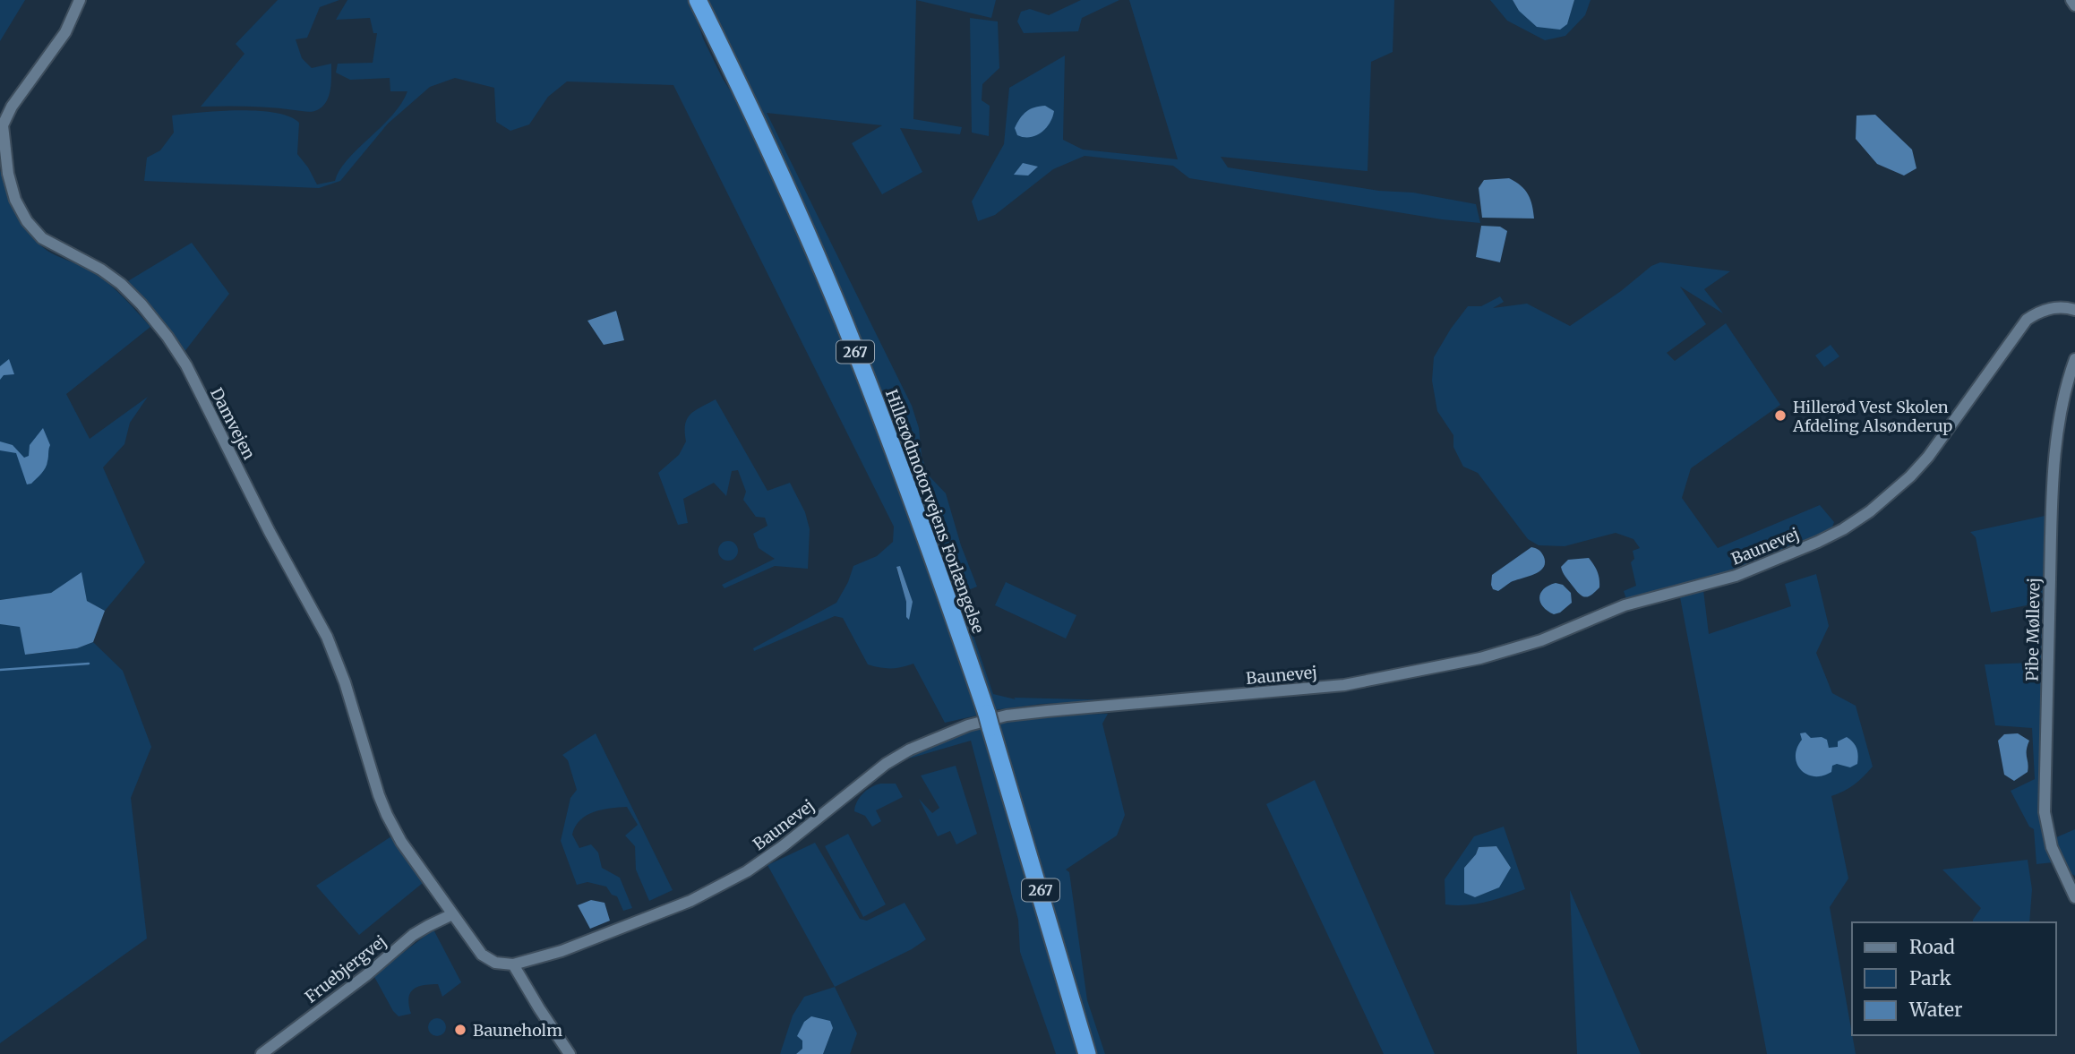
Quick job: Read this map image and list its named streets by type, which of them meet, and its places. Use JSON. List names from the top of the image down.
{
  "streets": {
    "highway": ["267", "Hillerødmotorvejens Forlængelse"],
    "street": [
      "Damvejen",
      "Baunevej",
      "Pibe Møllevej",
      "Fruebjergvej"
    ]
  },
  "crossings": [
    ["Damvejen", "Fruebjergvej"]
  ],
  "places": ["Hillerød Vest Skolen Afdeling Alsønderup", "Bauneholm"],
  "legend": ["Road", "Park", "Water"]
}
